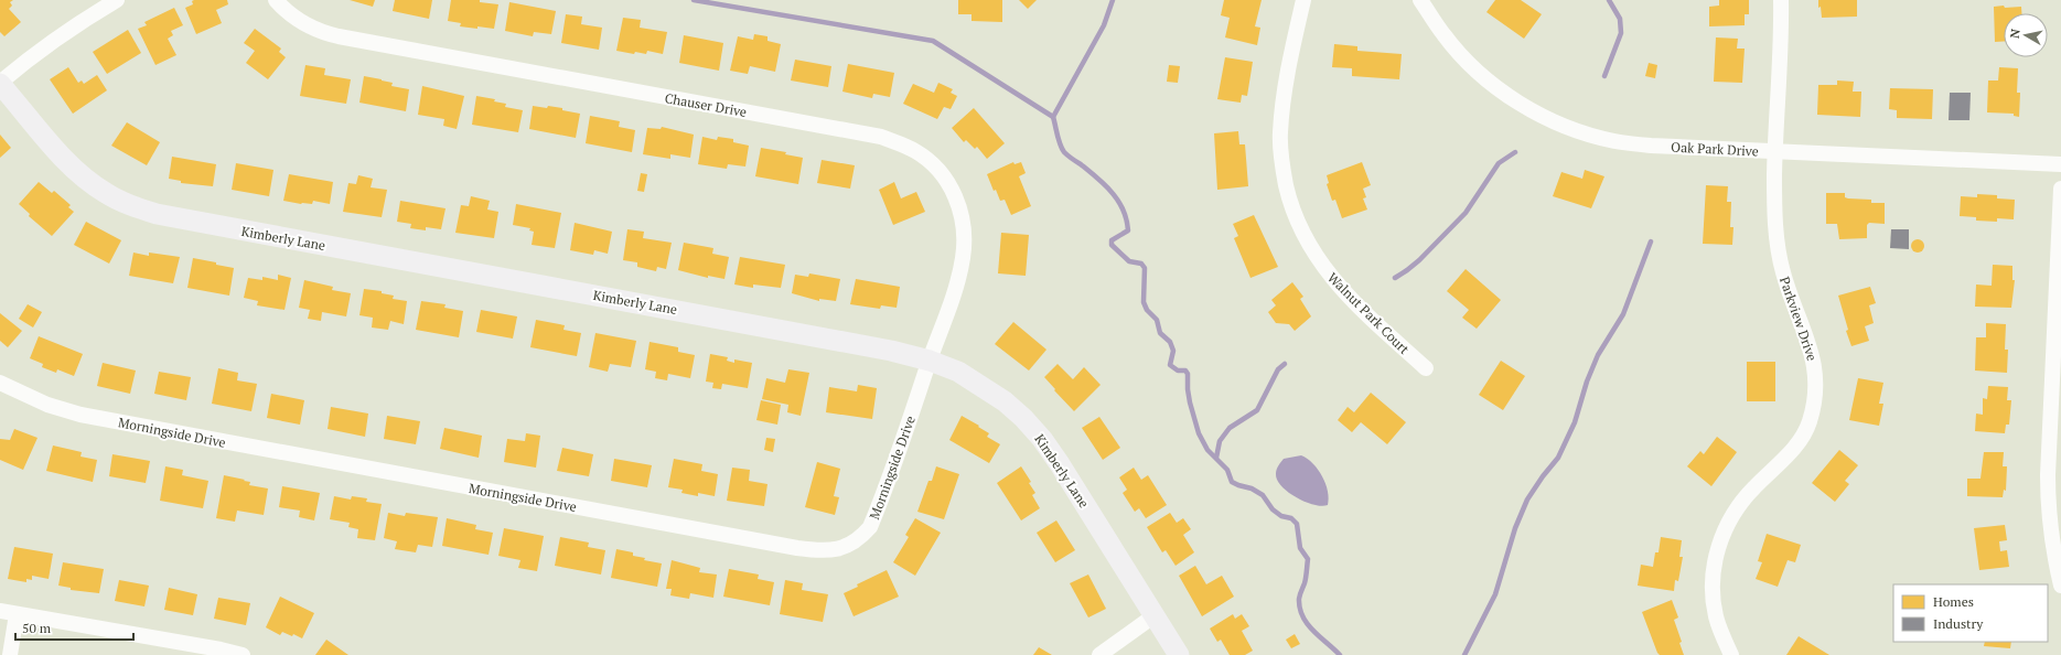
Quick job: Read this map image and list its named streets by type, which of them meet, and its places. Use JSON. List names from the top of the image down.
{
  "streets": {
    "street": [
      "Chauser Drive",
      "Oak Park Drive",
      "Kimberly Lane",
      "Walnut Park Court",
      "Parkview Drive",
      "Morningside Drive"
    ]
  },
  "crossings": [
    ["Chauser Drive", "Kimberly Lane"],
    ["Chauser Drive", "Morningside Drive"],
    ["Oak Park Drive", "Parkview Drive"],
    ["Kimberly Lane", "Morningside Drive"]
  ],
  "legend": ["Homes", "Industry"],
  "scale_bar": "50 m",
  "north": "left"
}
